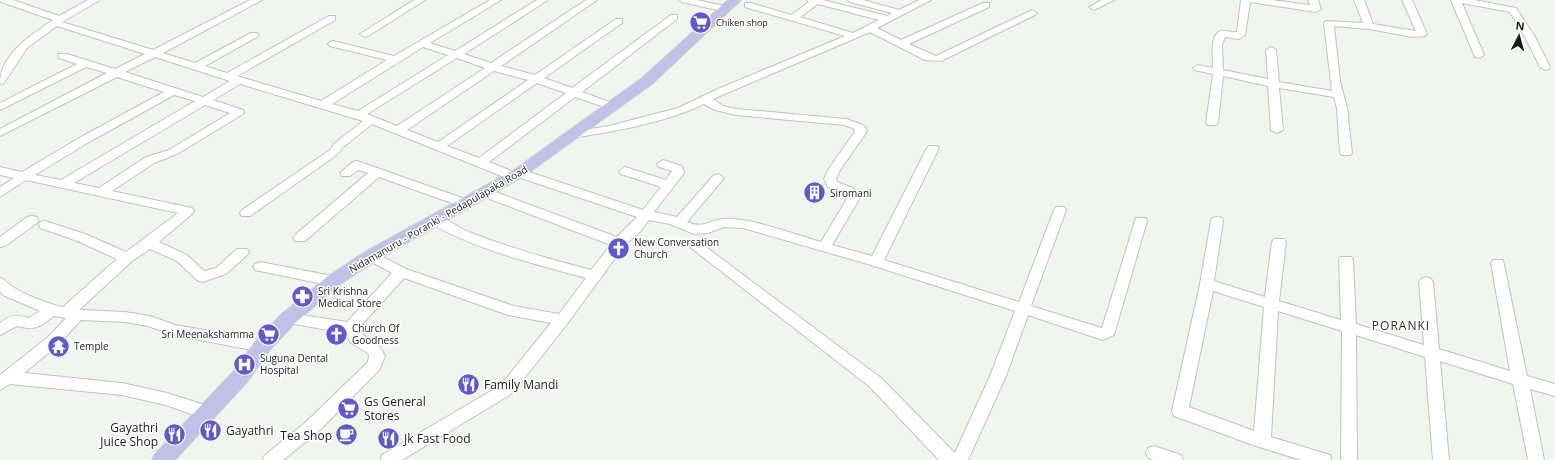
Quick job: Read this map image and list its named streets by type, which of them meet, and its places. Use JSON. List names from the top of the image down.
{
  "streets": {
    "main road": ["Nidamanuru - Poranki - Pedapulapaka Road"]
  },
  "districts": ["PORANKI"],
  "places": {
    "supermarket": ["Chiken shop", "Sri Meenakshamma", "Gs General Stores"],
    "building": ["Siromani"],
    "church": ["New Conversation Church", "Church Of Goodness"],
    "pharmacy": ["Sri Krishna Medical Store"],
    "temple": ["Temple"],
    "hospital": ["Suguna Dental Hospital"],
    "restaurant": [
      "Family Mandi",
      "Gayathri",
      "Gayathri Juice Shop",
      "Jk Fast Food"
    ],
    "cafe": ["Tea Shop"]
  },
  "north": "top"
}
